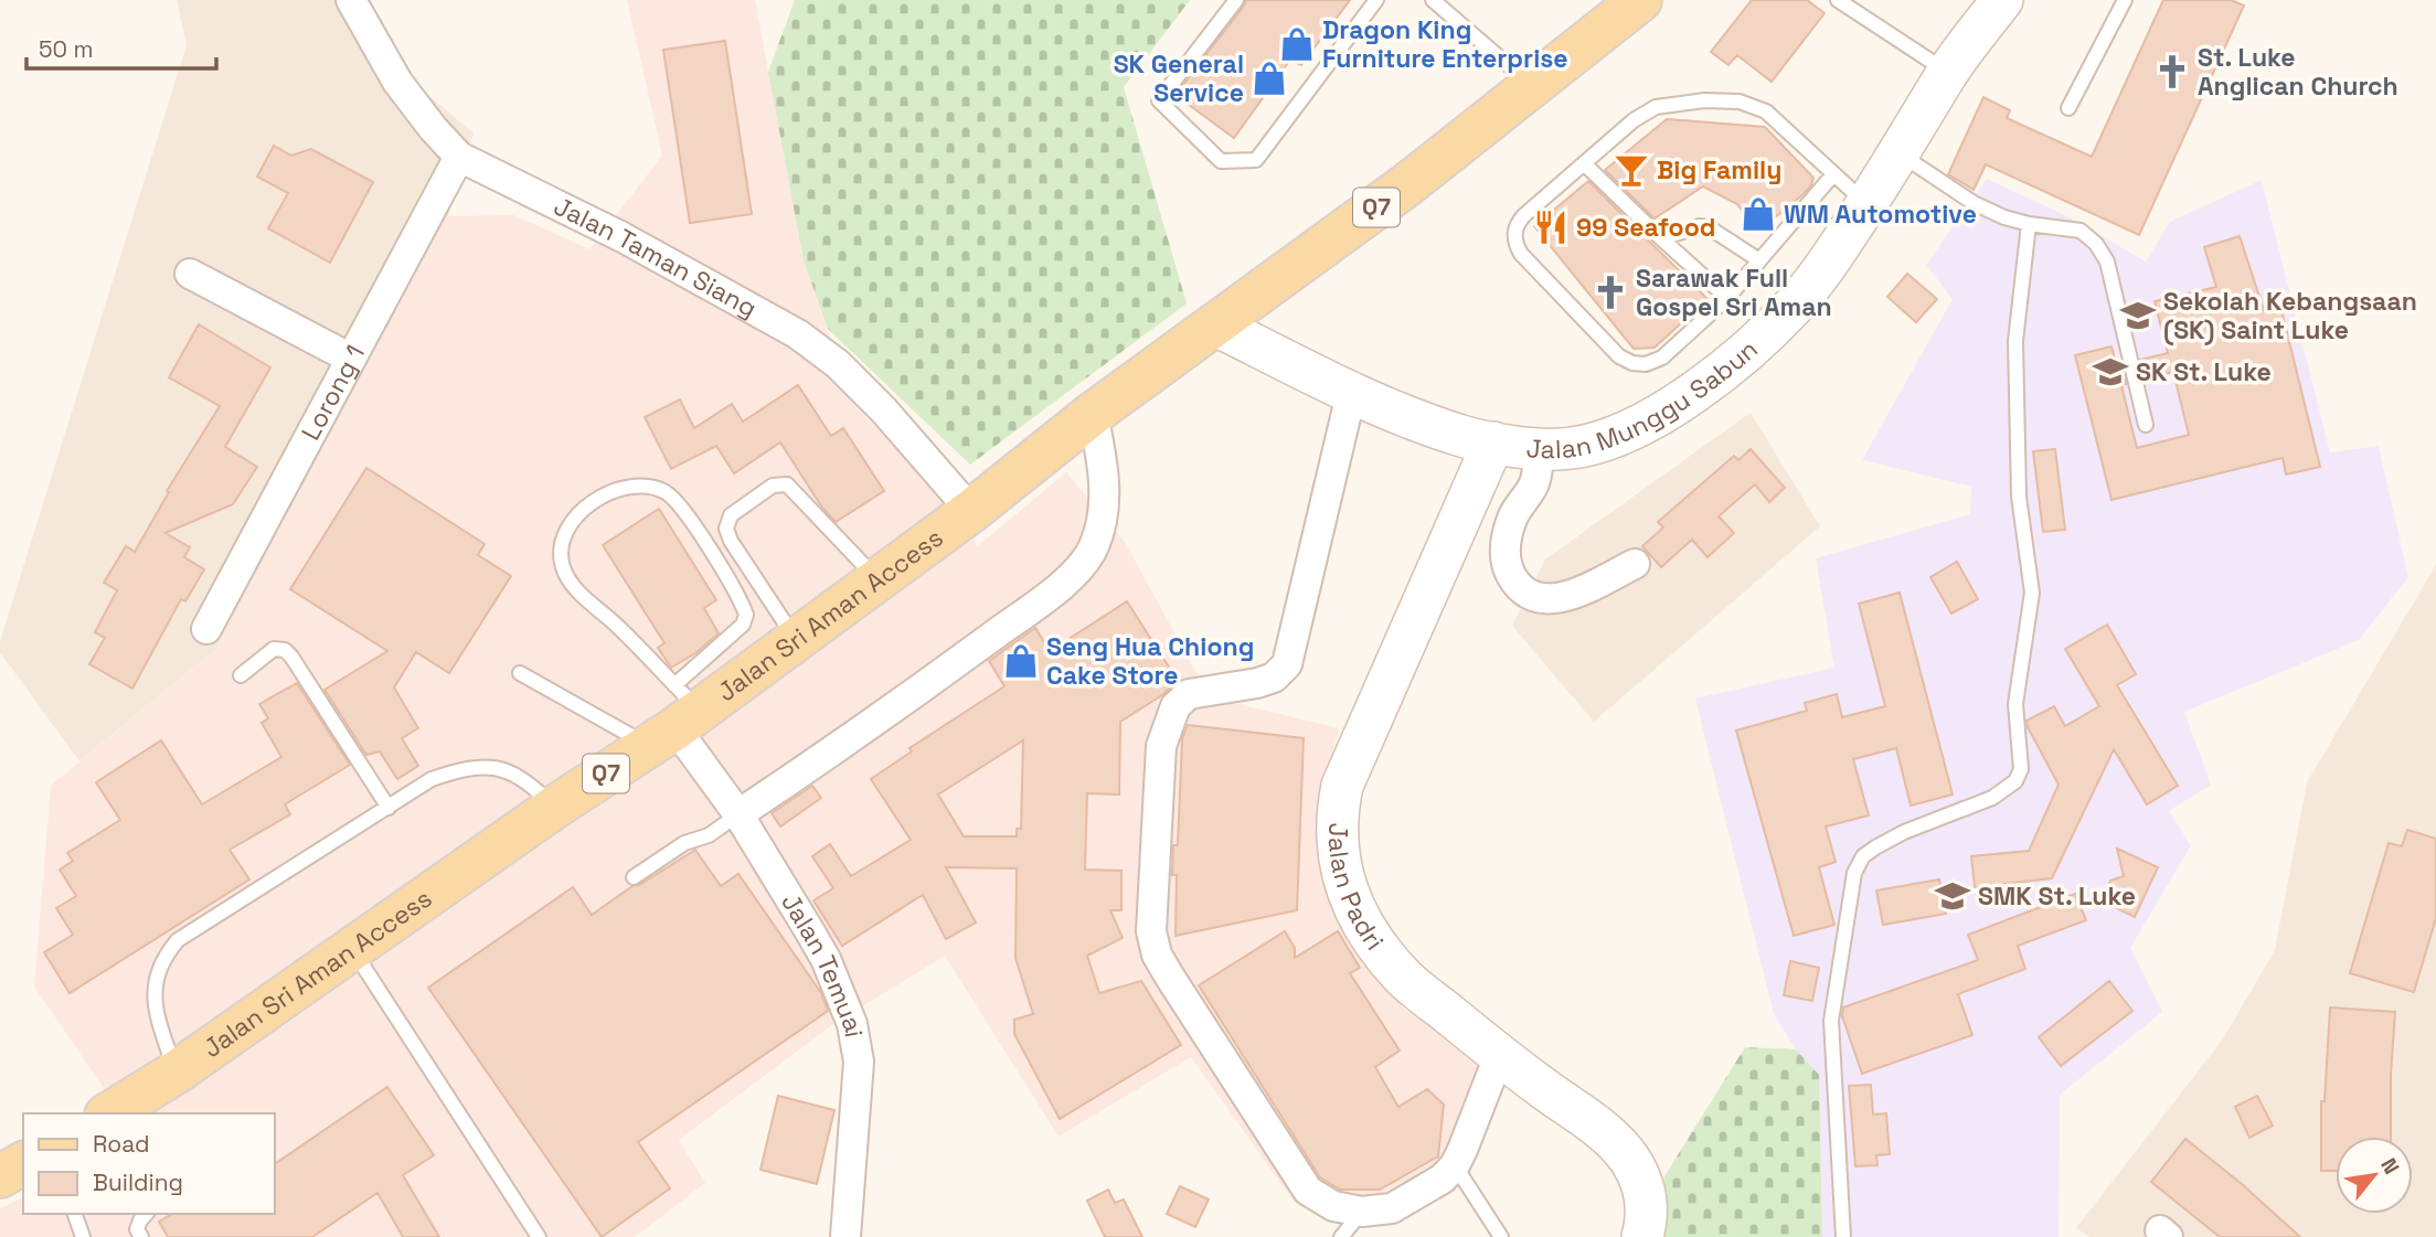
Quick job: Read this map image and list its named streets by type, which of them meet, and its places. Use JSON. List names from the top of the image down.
{
  "streets": {
    "main road": ["Q7", "Jalan Sri Aman Access"],
    "street": [
      "Jalan Taman Siang",
      "Jalan Munggu Sabun",
      "Lorong 1",
      "Jalan Padri",
      "Jalan Temuai"
    ]
  },
  "crossings": [
    ["Q7", "Jalan Sri Aman Access"],
    ["Jalan Taman Siang", "Lorong 1"],
    ["Jalan Taman Siang", "Jalan Sri Aman Access"],
    ["Jalan Munggu Sabun", "Jalan Sri Aman Access"],
    ["Jalan Munggu Sabun", "Jalan Padri"],
    ["Jalan Sri Aman Access", "Jalan Temuai"]
  ],
  "places": {
    "shop": [
      "Dragon King Furniture Enterprise",
      "SK General Service",
      "WM Automotive",
      "Seng Hua Chiong Cake Store"
    ],
    "church": ["St. Luke Anglican Church", "Sarawak Full Gospel Sri Aman"],
    "bar": ["Big Family"],
    "restaurant": ["99 Seafood"],
    "school or university": ["Sekolah Kebangsaan (SK) Saint Luke", "SK St. Luke", "SMK St. Luke"]
  },
  "legend": ["Road", "Building"],
  "scale_bar": "50 m",
  "north": "top right"
}
